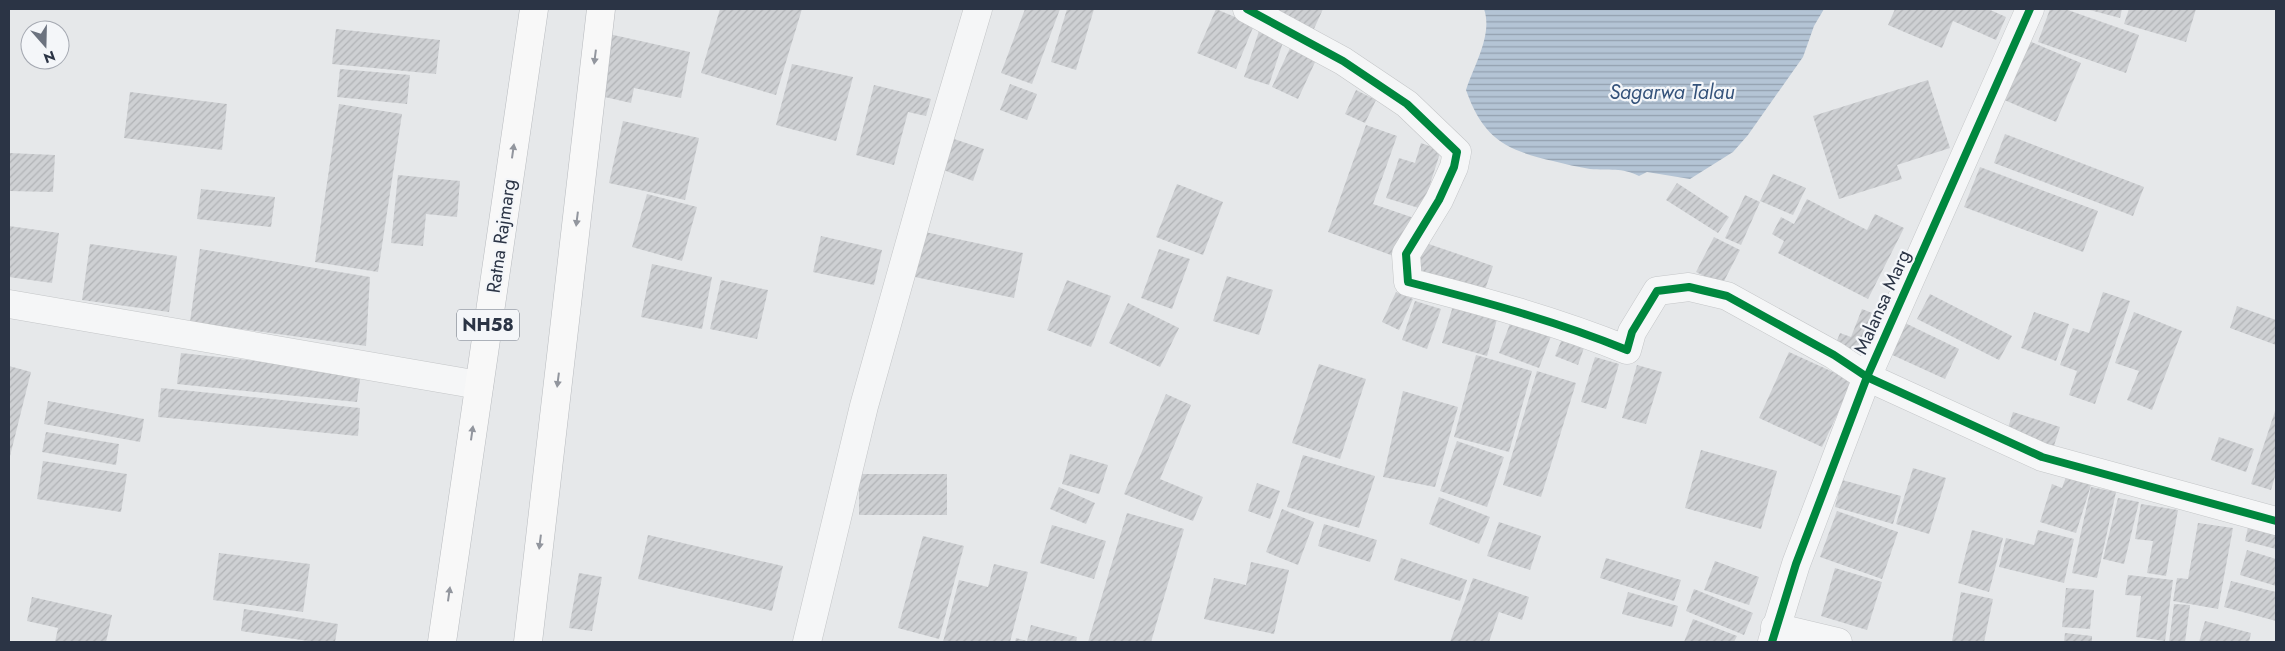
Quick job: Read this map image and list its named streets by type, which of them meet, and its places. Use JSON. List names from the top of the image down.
{
  "streets": {
    "highway": ["Ratna Rajmarg", "NH58"],
    "street": ["Malansa Marg"]
  },
  "water": ["Sagarwa Talau"],
  "north": "bottom"
}
